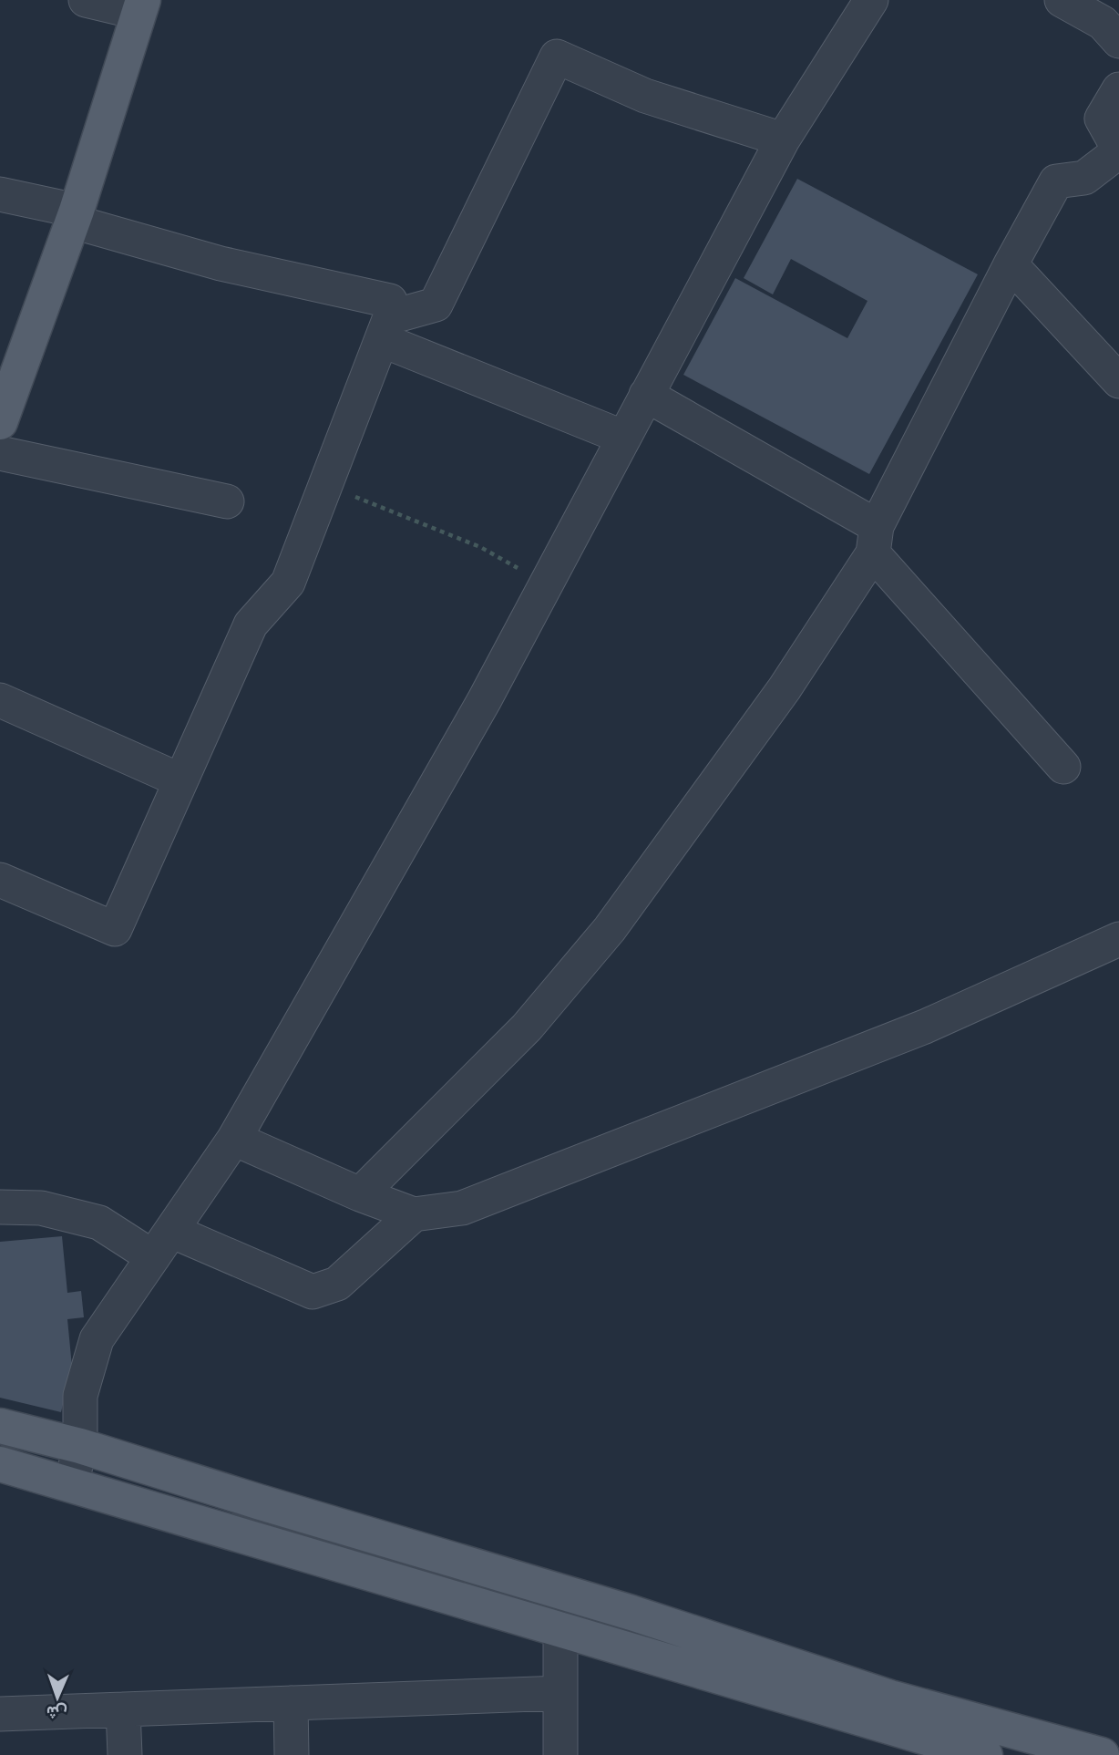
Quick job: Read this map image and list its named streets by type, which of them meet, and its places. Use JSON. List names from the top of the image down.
{
  "north": "bottom"
}
